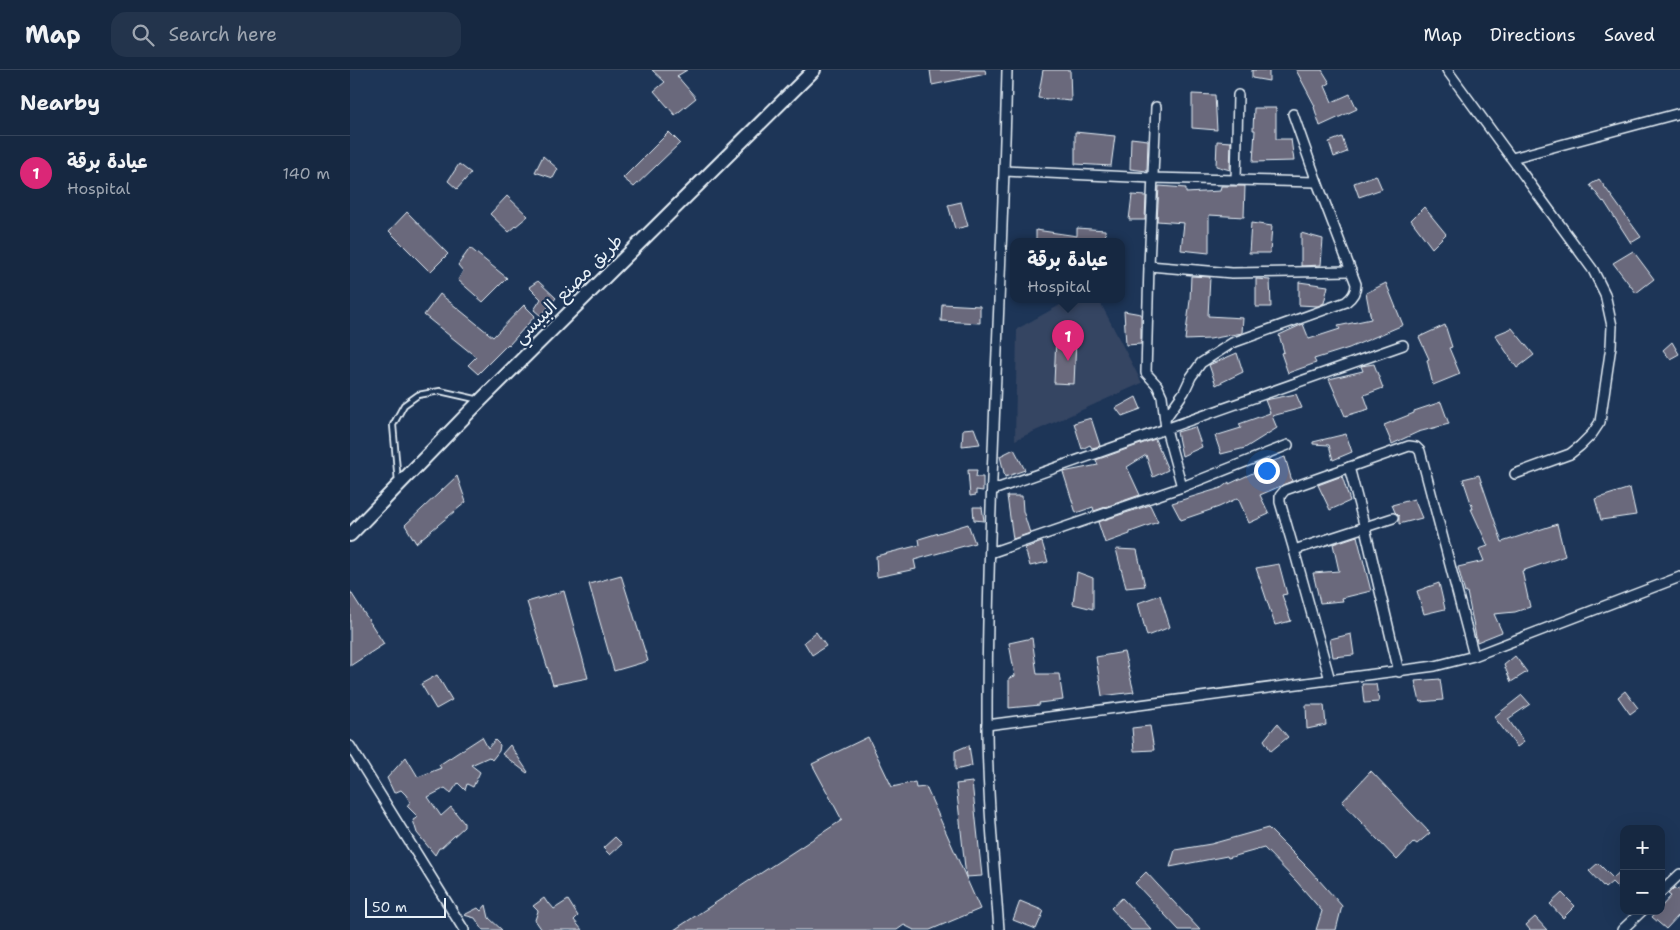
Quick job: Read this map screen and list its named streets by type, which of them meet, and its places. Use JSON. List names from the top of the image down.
{
  "streets": {
    "main road": ["طريق مصنع البيبسي"]
  },
  "scale_bar": "50 m",
  "page": {
    "header": "Map",
    "search": "Search here",
    "nav": ["Map", "Directions", "Saved"],
    "heading": "Nearby",
    "list": [
      {
        "mark": "1",
        "name": "عيادة برقة",
        "note": "Hospital",
        "value": "140 m"
      }
    ],
    "popup": ["عيادة برقة", "Hospital"],
    "pins": "1",
    "map_buttons": ["+", "−"],
    "scale": "50 m"
  }
}
